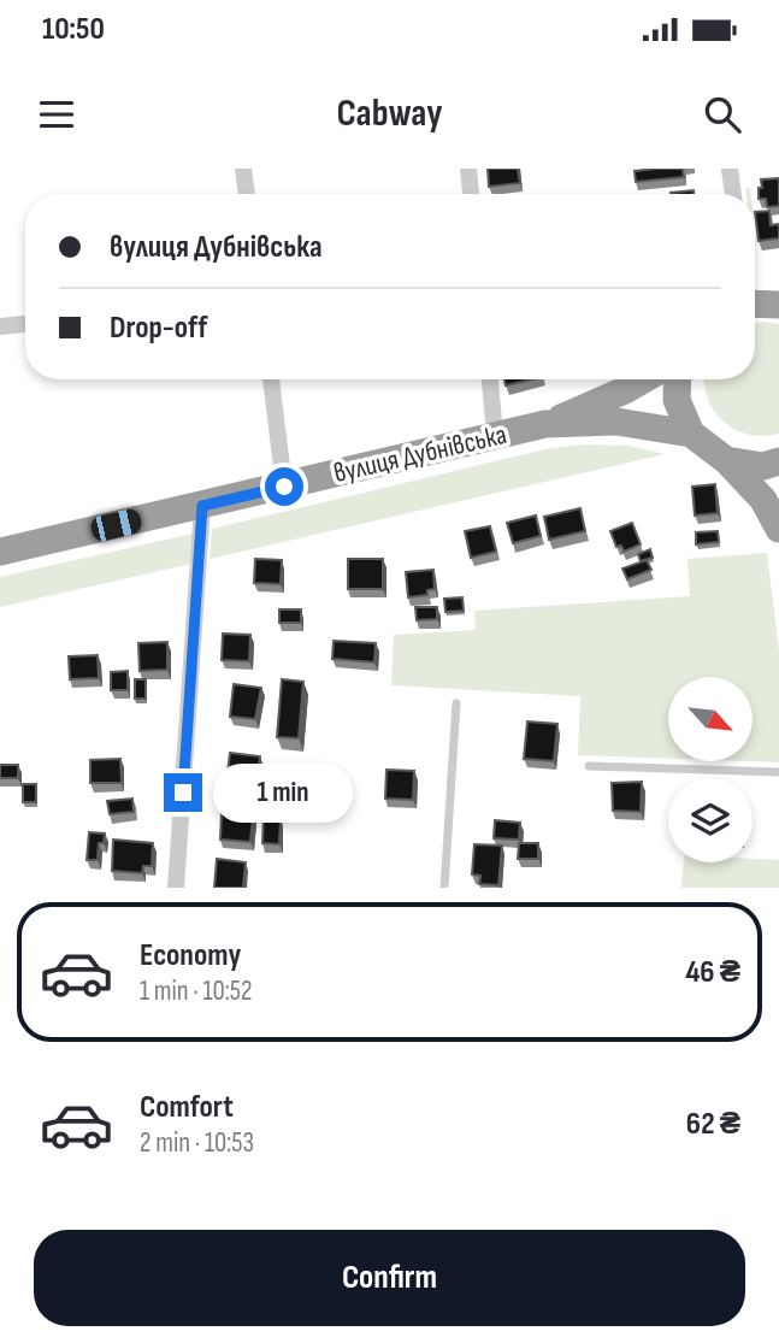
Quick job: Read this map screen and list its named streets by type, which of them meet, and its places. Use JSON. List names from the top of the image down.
{
  "streets": {
    "highway": ["вулиця Дубнівська"]
  },
  "north": "bottom right",
  "page": {
    "status": "10:50",
    "header": "Cabway",
    "banner": ["вулиця Дубнівська", "Drop-off"],
    "bubble": "1 min",
    "list": [
      {
        "name": "Economy",
        "note": "1 min · 10:52",
        "value": "46 ₴"
      },
      {
        "name": "Comfort",
        "note": "2 min · 10:53",
        "value": "62 ₴"
      }
    ],
    "buttons": "Confirm"
  }
}
